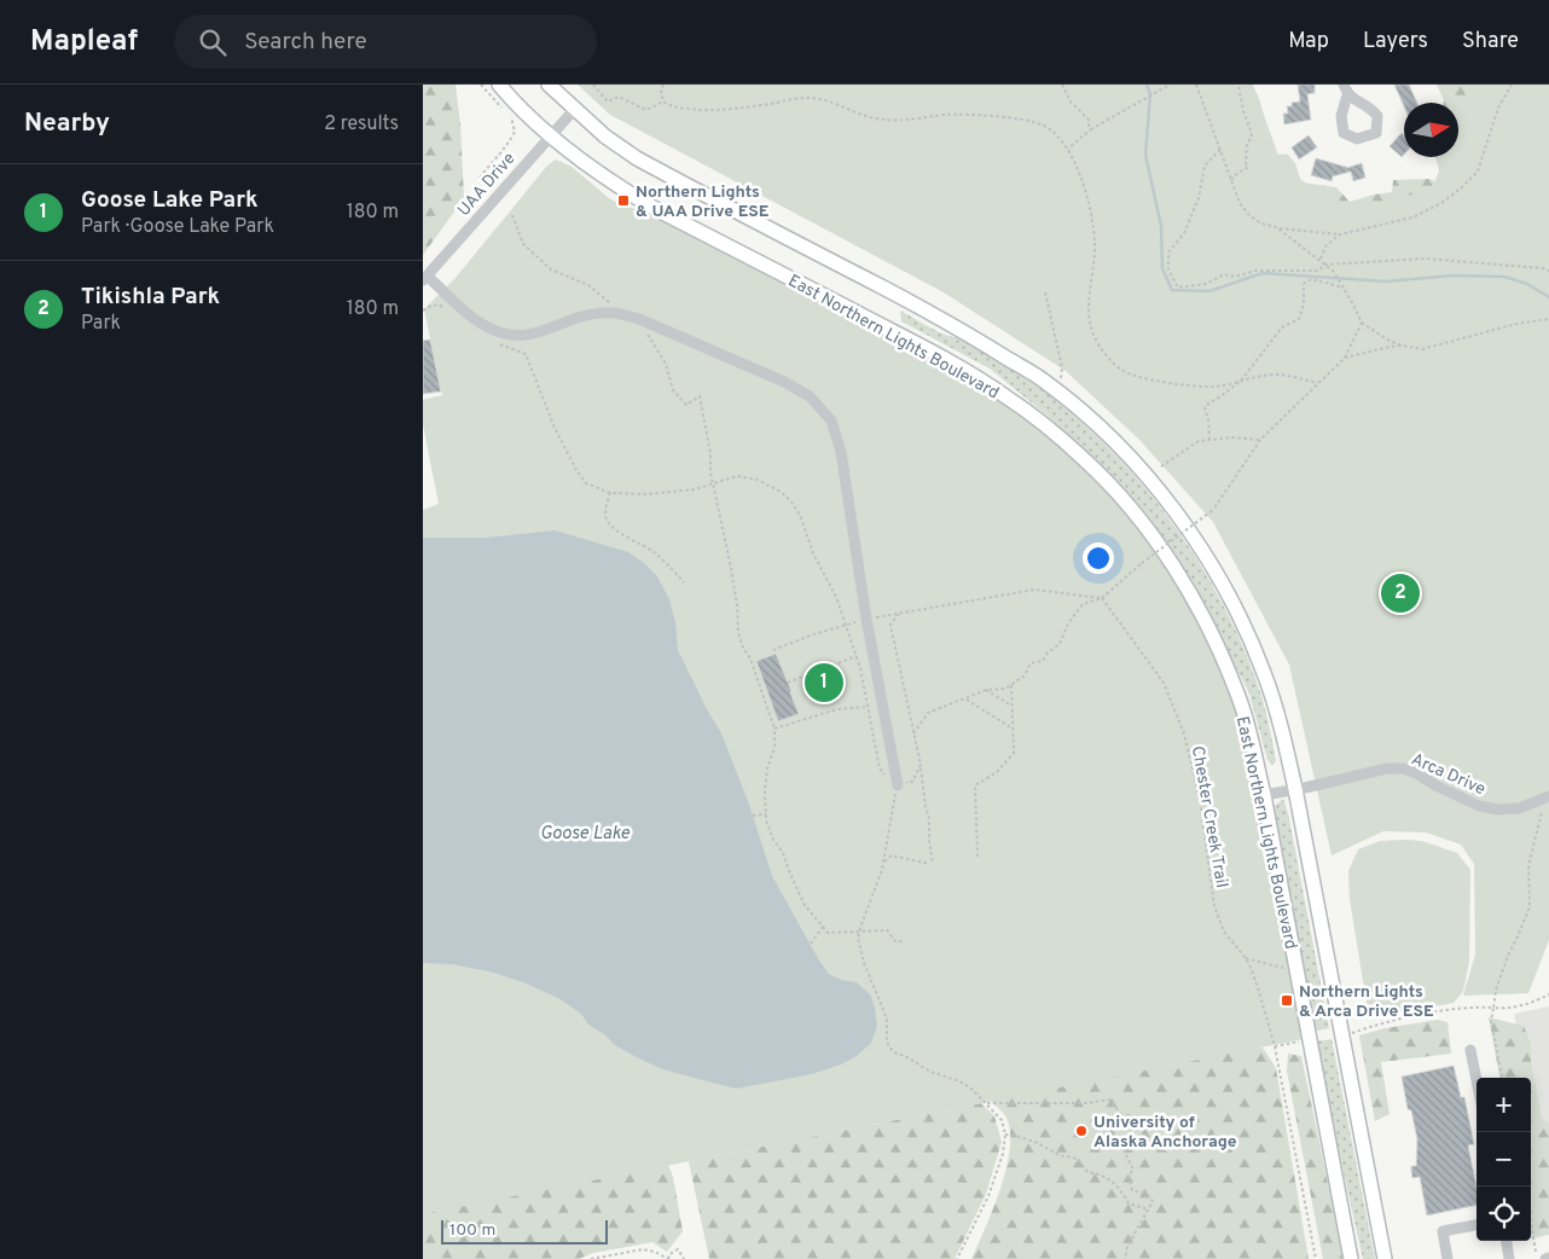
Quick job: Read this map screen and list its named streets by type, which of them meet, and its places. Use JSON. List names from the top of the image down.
{
  "streets": {
    "main road": ["East Northern Lights Boulevard"],
    "street": ["UAA Drive", "Arca Drive"],
    "path": ["Chester Creek Trail"]
  },
  "crossings": [
    ["UAA Drive", "East Northern Lights Boulevard"],
    ["East Northern Lights Boulevard", "Arca Drive"]
  ],
  "water": ["Goose Lake"],
  "places": {
    "transit": ["Northern Lights & UAA Drive ESE", "Northern Lights & Arca Drive ESE"],
    "other": ["University of Alaska Anchorage"]
  },
  "scale_bar": "100 m",
  "north": "right",
  "page": {
    "header": "Mapleaf",
    "search": "Search here",
    "nav": ["Map", "Layers", "Share"],
    "heading": ["Nearby", "2 results"],
    "list": [
      {
        "mark": "1",
        "name": "Goose Lake Park",
        "note": "Park · Goose Lake Park",
        "value": "180 m"
      },
      {
        "mark": "2",
        "name": "Tikishla Park",
        "note": "Park",
        "value": "180 m"
      }
    ],
    "pins": ["2", "1"],
    "map_buttons": ["+", "−"],
    "scale": "100 m"
  }
}
